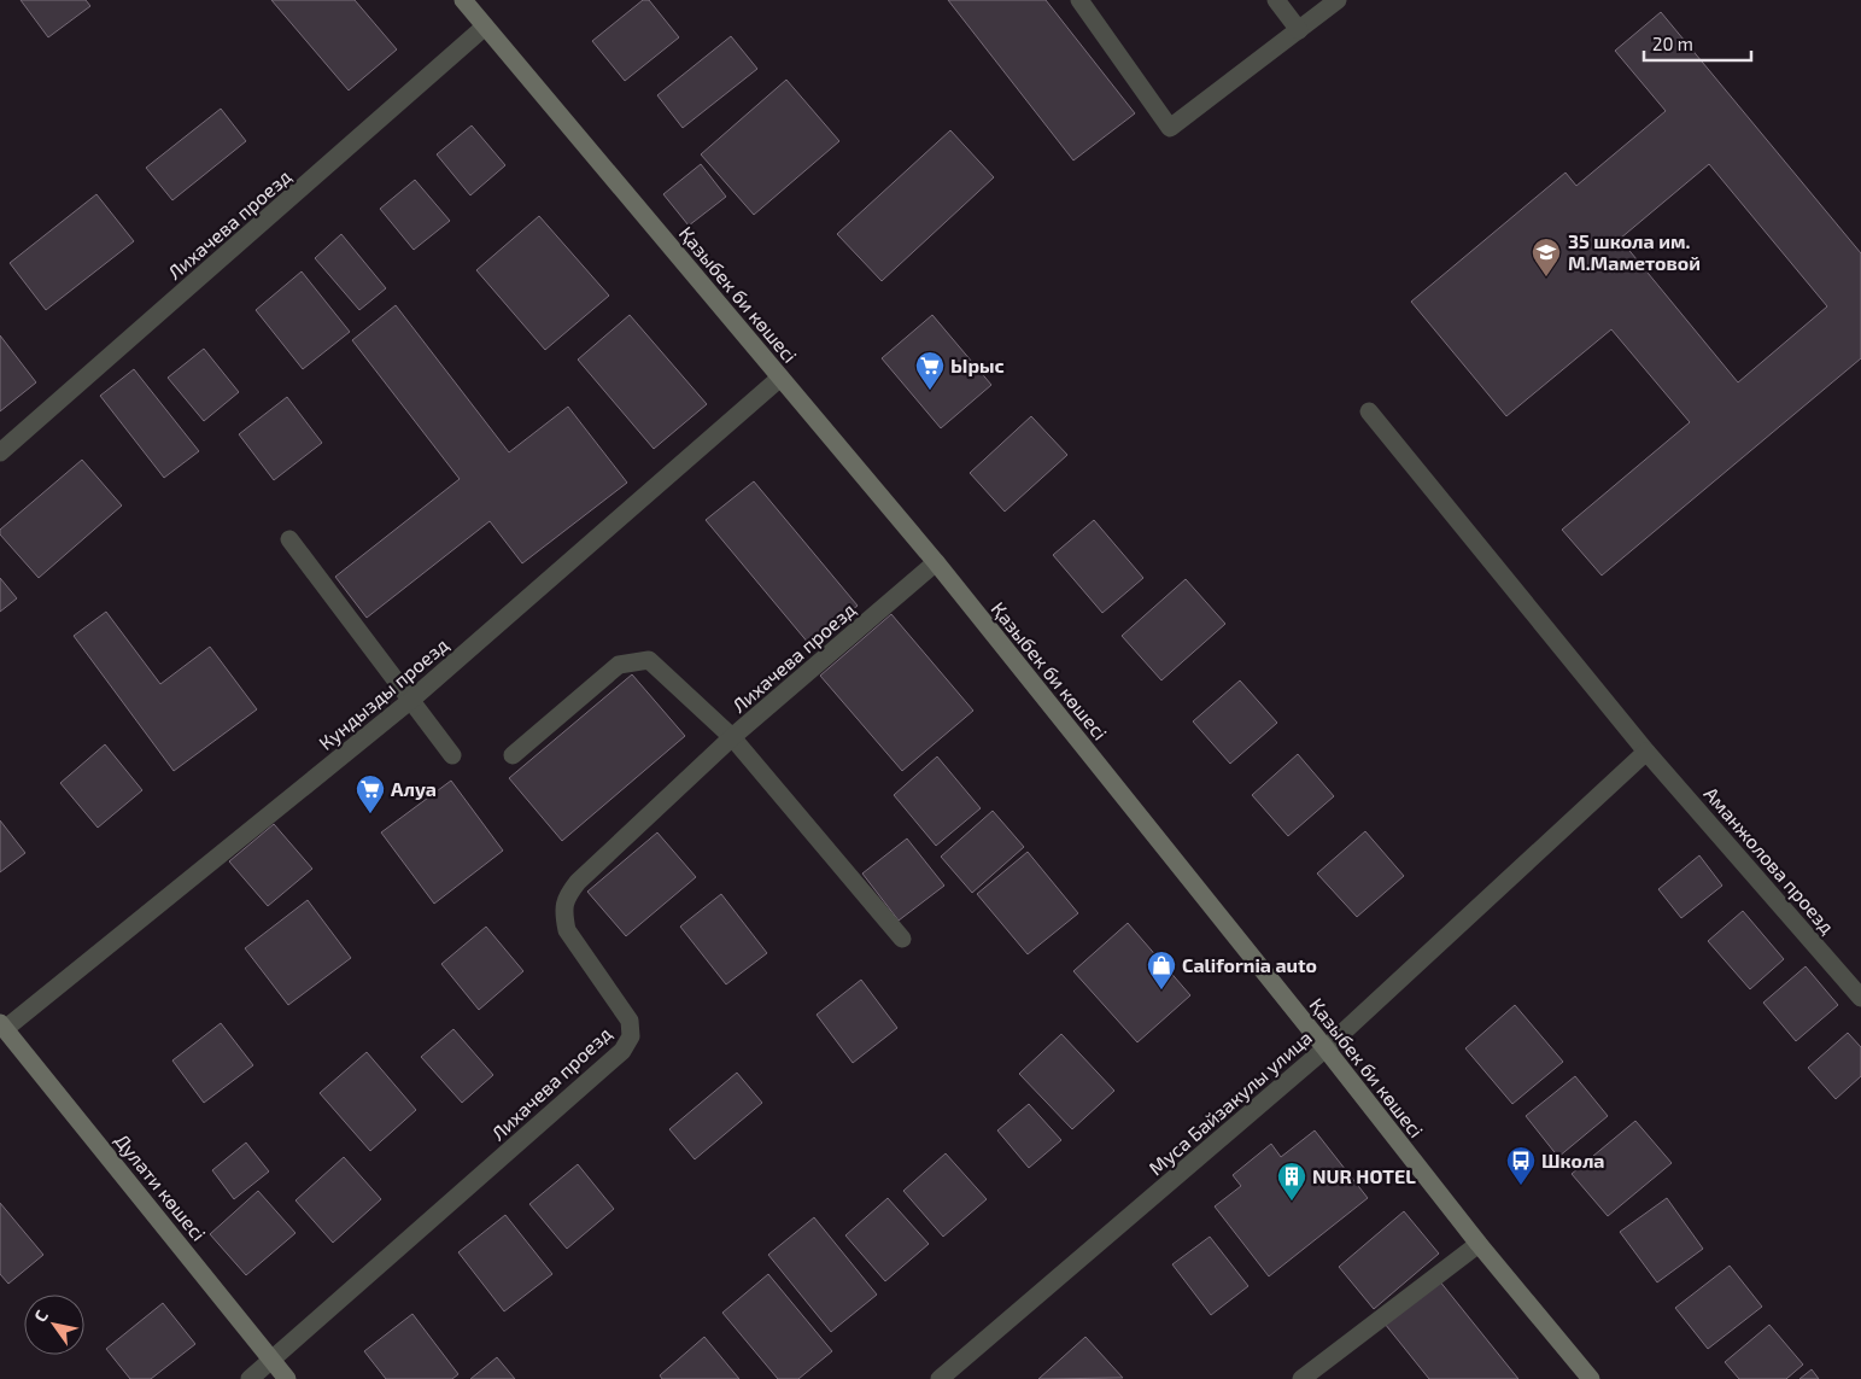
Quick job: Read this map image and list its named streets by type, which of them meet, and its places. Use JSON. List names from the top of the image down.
{
  "streets": {
    "main road": ["Қазыбек би көшесі", "Дулати көшесі"],
    "street": [
      "Лихачева проезд",
      "Кундызды проезд",
      "Аманжолова проезд",
      "Муса Байзакулы улица"
    ]
  },
  "crossings": [
    ["Лихачева проезд", "Қазыбек би көшесі"],
    ["Лихачева проезд", "Дулати көшесі"],
    ["Қазыбек би көшесі", "Кундызды проезд"],
    ["Қазыбек би көшесі", "Муса Байзакулы улица"],
    ["Кундызды проезд", "Дулати көшесі"],
    ["Аманжолова проезд", "Муса Байзакулы улица"]
  ],
  "places": {
    "school or university": ["35 школа им. М.Маметовой"],
    "supermarket": ["Ырыс", "Алуа"],
    "shop": ["California auto"],
    "bus stop": ["Школа"],
    "building": ["NUR HOTEL"]
  },
  "scale_bar": "20 m",
  "north": "top left"
}
